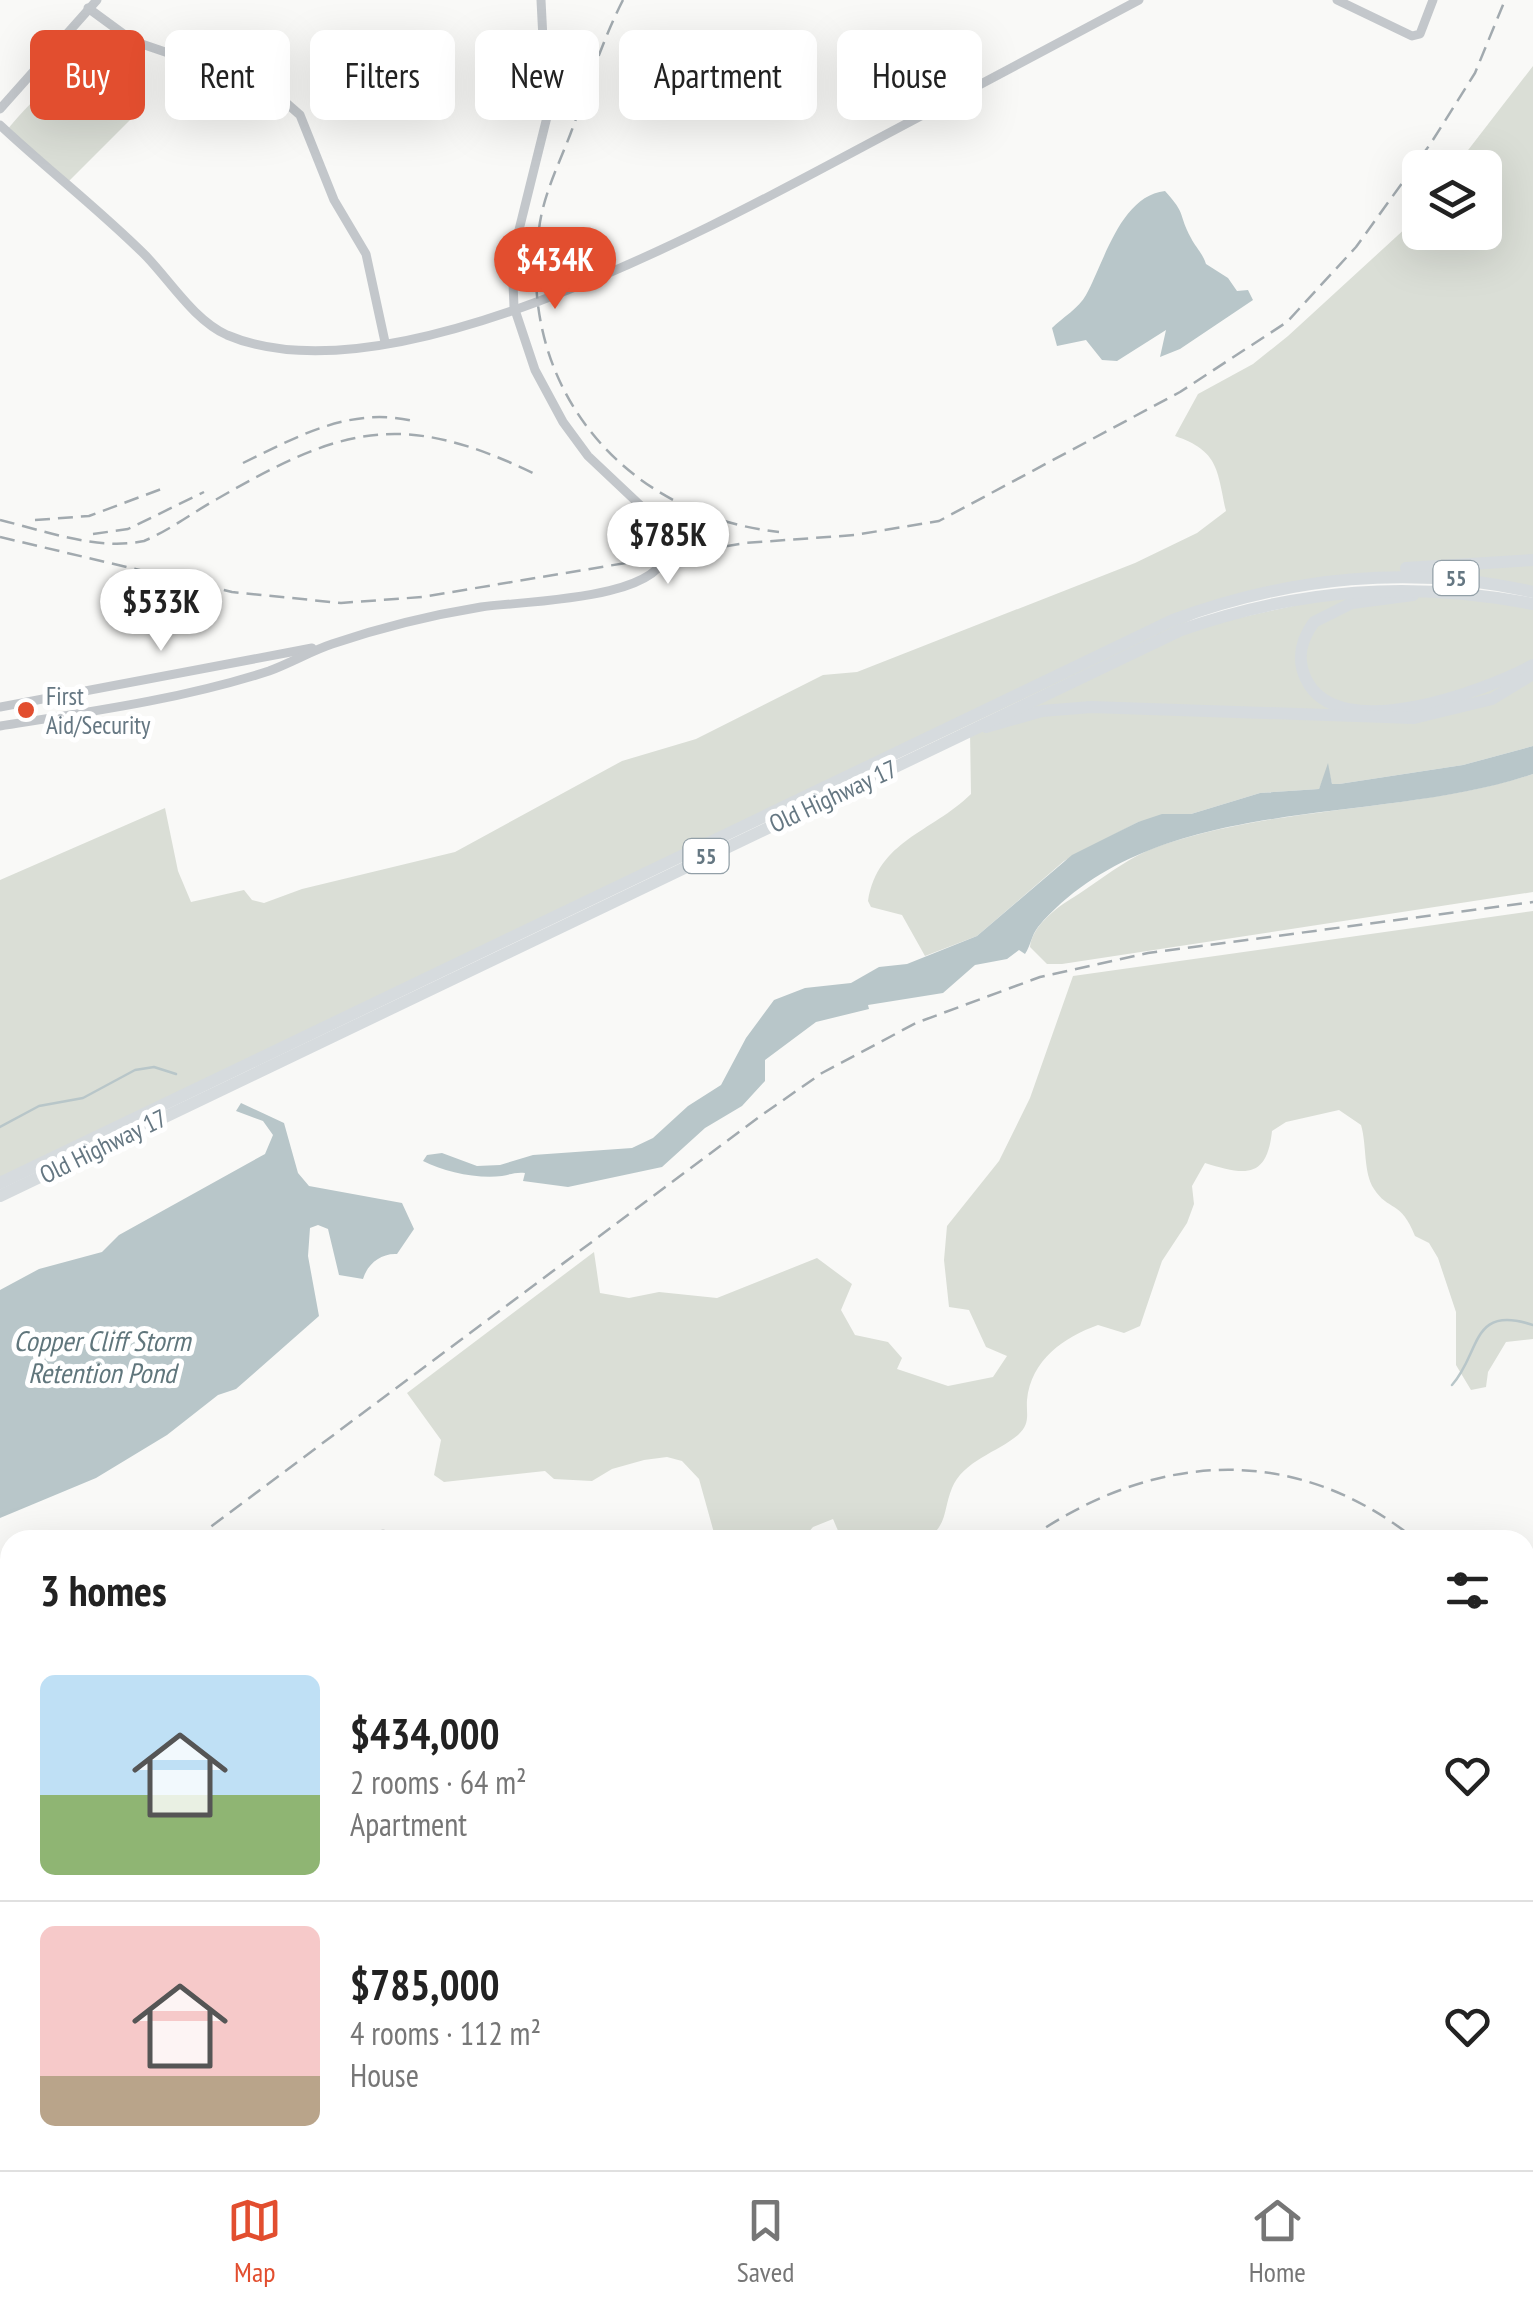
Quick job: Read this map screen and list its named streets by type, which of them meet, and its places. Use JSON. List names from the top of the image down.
{
  "streets": {
    "main road": ["55", "Old Highway 17"]
  },
  "water": ["Copper Cliff Storm Retention Pond"],
  "places": ["First Aid/Security"],
  "page": {
    "chip": [
      "Buy",
      "Rent",
      "Filters",
      "New",
      "Apartment",
      "House"
    ],
    "price": ["$434K", "$785K", "$533K"],
    "heading": "3 homes",
    "list": [
      {
        "name": "$434,000",
        "note": "2 rooms · 64 m² · Apartment"
      },
      {
        "name": "$785,000",
        "note": "4 rooms · 112 m² · House"
      }
    ],
    "tabs": ["Map", "Saved", "Home"]
  }
}
